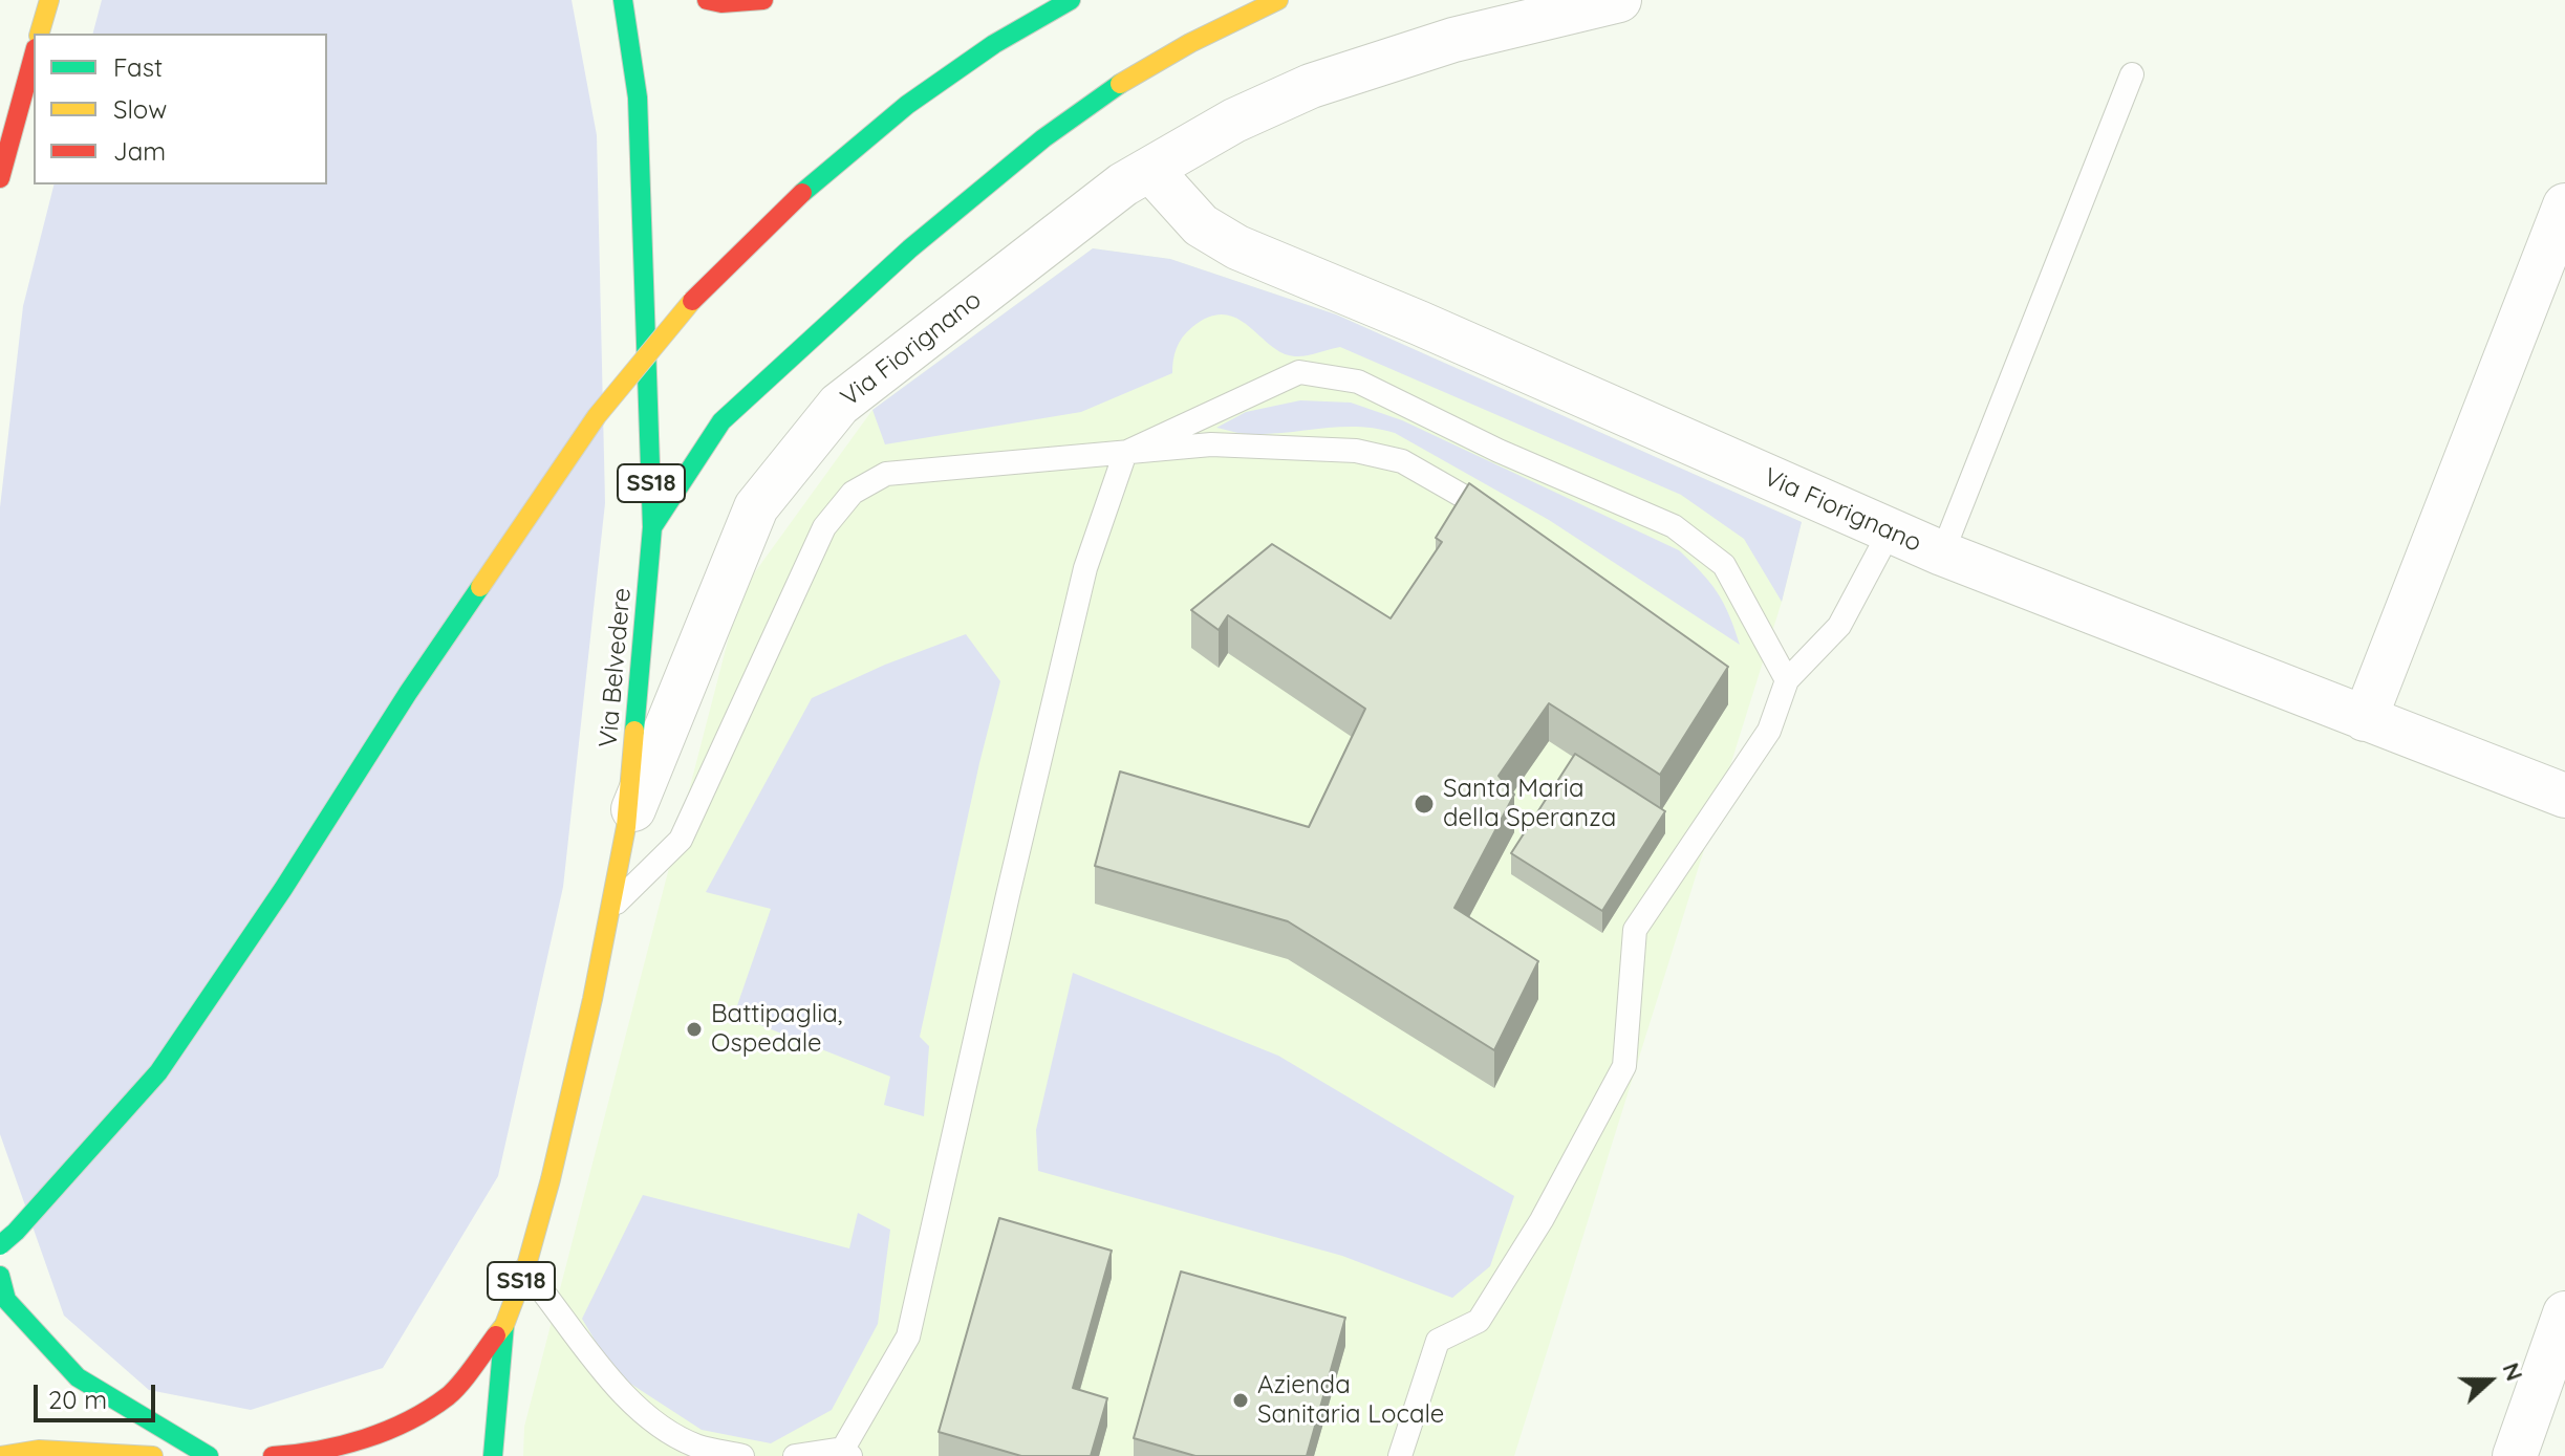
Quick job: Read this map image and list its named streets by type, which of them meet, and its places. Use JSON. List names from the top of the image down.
{
  "streets": {
    "main road": ["SS18", "Via Belvedere"],
    "street": ["Via Fiorignano"]
  },
  "crossings": [
    ["Via Fiorignano", "Via Belvedere"]
  ],
  "places": ["Santa Maria della Speranza", "Battipaglia, Ospedale", "Azienda Sanitaria Locale"],
  "legend": ["Fast", "Slow", "Jam"],
  "scale_bar": "20 m",
  "north": "right"
}
